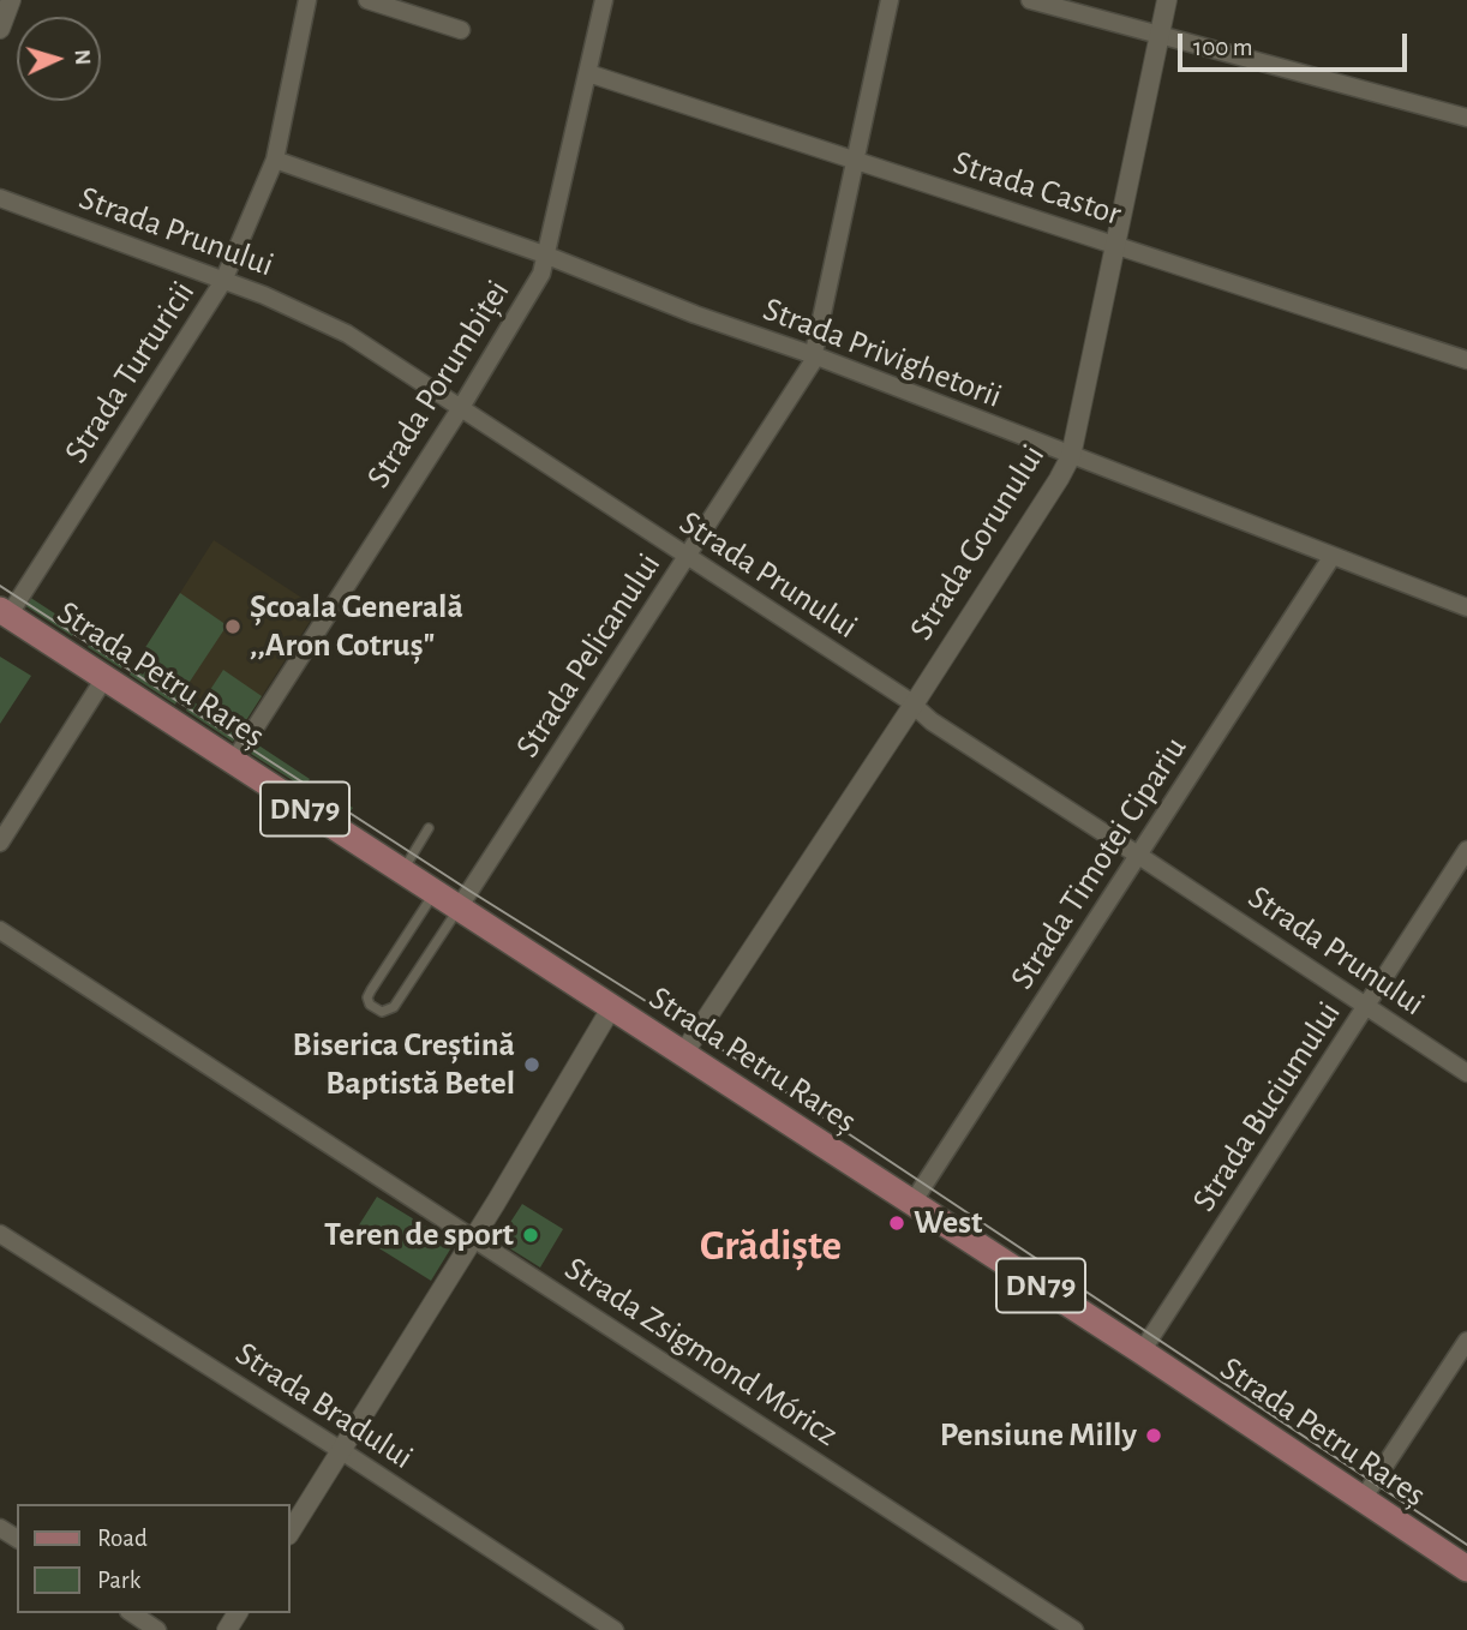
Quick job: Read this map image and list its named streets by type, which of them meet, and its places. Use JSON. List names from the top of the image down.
{
  "streets": {
    "main road": ["Strada Petru Rareș", "DN79"],
    "street": [
      "Strada Castor",
      "Strada Prunului",
      "Strada Privighetorii",
      "Strada Turturicii",
      "Strada Porumbiței",
      "Strada Gorunului",
      "Strada Pelicanului",
      "Strada Timotei Cipariu",
      "Strada Buciumului",
      "Strada Zsigmond Móricz",
      "Strada Bradului"
    ]
  },
  "crossings": [
    ["Strada Castor", "Strada Porumbiței"],
    ["Strada Castor", "Strada Gorunului"],
    ["Strada Castor", "Strada Pelicanului"],
    ["Strada Prunului", "Strada Turturicii"],
    ["Strada Prunului", "Strada Porumbiței"],
    ["Strada Prunului", "Strada Gorunului"],
    ["Strada Prunului", "Strada Pelicanului"],
    ["Strada Prunului", "Strada Timotei Cipariu"],
    ["Strada Prunului", "Strada Buciumului"],
    ["Strada Privighetorii", "Strada Turturicii"],
    ["Strada Privighetorii", "Strada Porumbiței"],
    ["Strada Privighetorii", "Strada Gorunului"],
    ["Strada Privighetorii", "Strada Pelicanului"],
    ["Strada Privighetorii", "Strada Timotei Cipariu"],
    ["Strada Turturicii", "Strada Petru Rareș"],
    ["Strada Porumbiței", "Strada Petru Rareș"],
    ["Strada Gorunului", "Strada Petru Rareș"],
    ["Strada Pelicanului", "Strada Petru Rareș"],
    ["Strada Petru Rareș", "Strada Timotei Cipariu"],
    ["Strada Petru Rareș", "Strada Buciumului"]
  ],
  "districts": ["Grădiște"],
  "places": [
    "Școala Generală ,,Aron Cotruș\"",
    "Biserica Creștină Baptistă Betel",
    "West",
    "Teren de sport",
    "Pensiune Milly"
  ],
  "legend": ["Road", "Park"],
  "scale_bar": "100 m",
  "north": "right"
}
